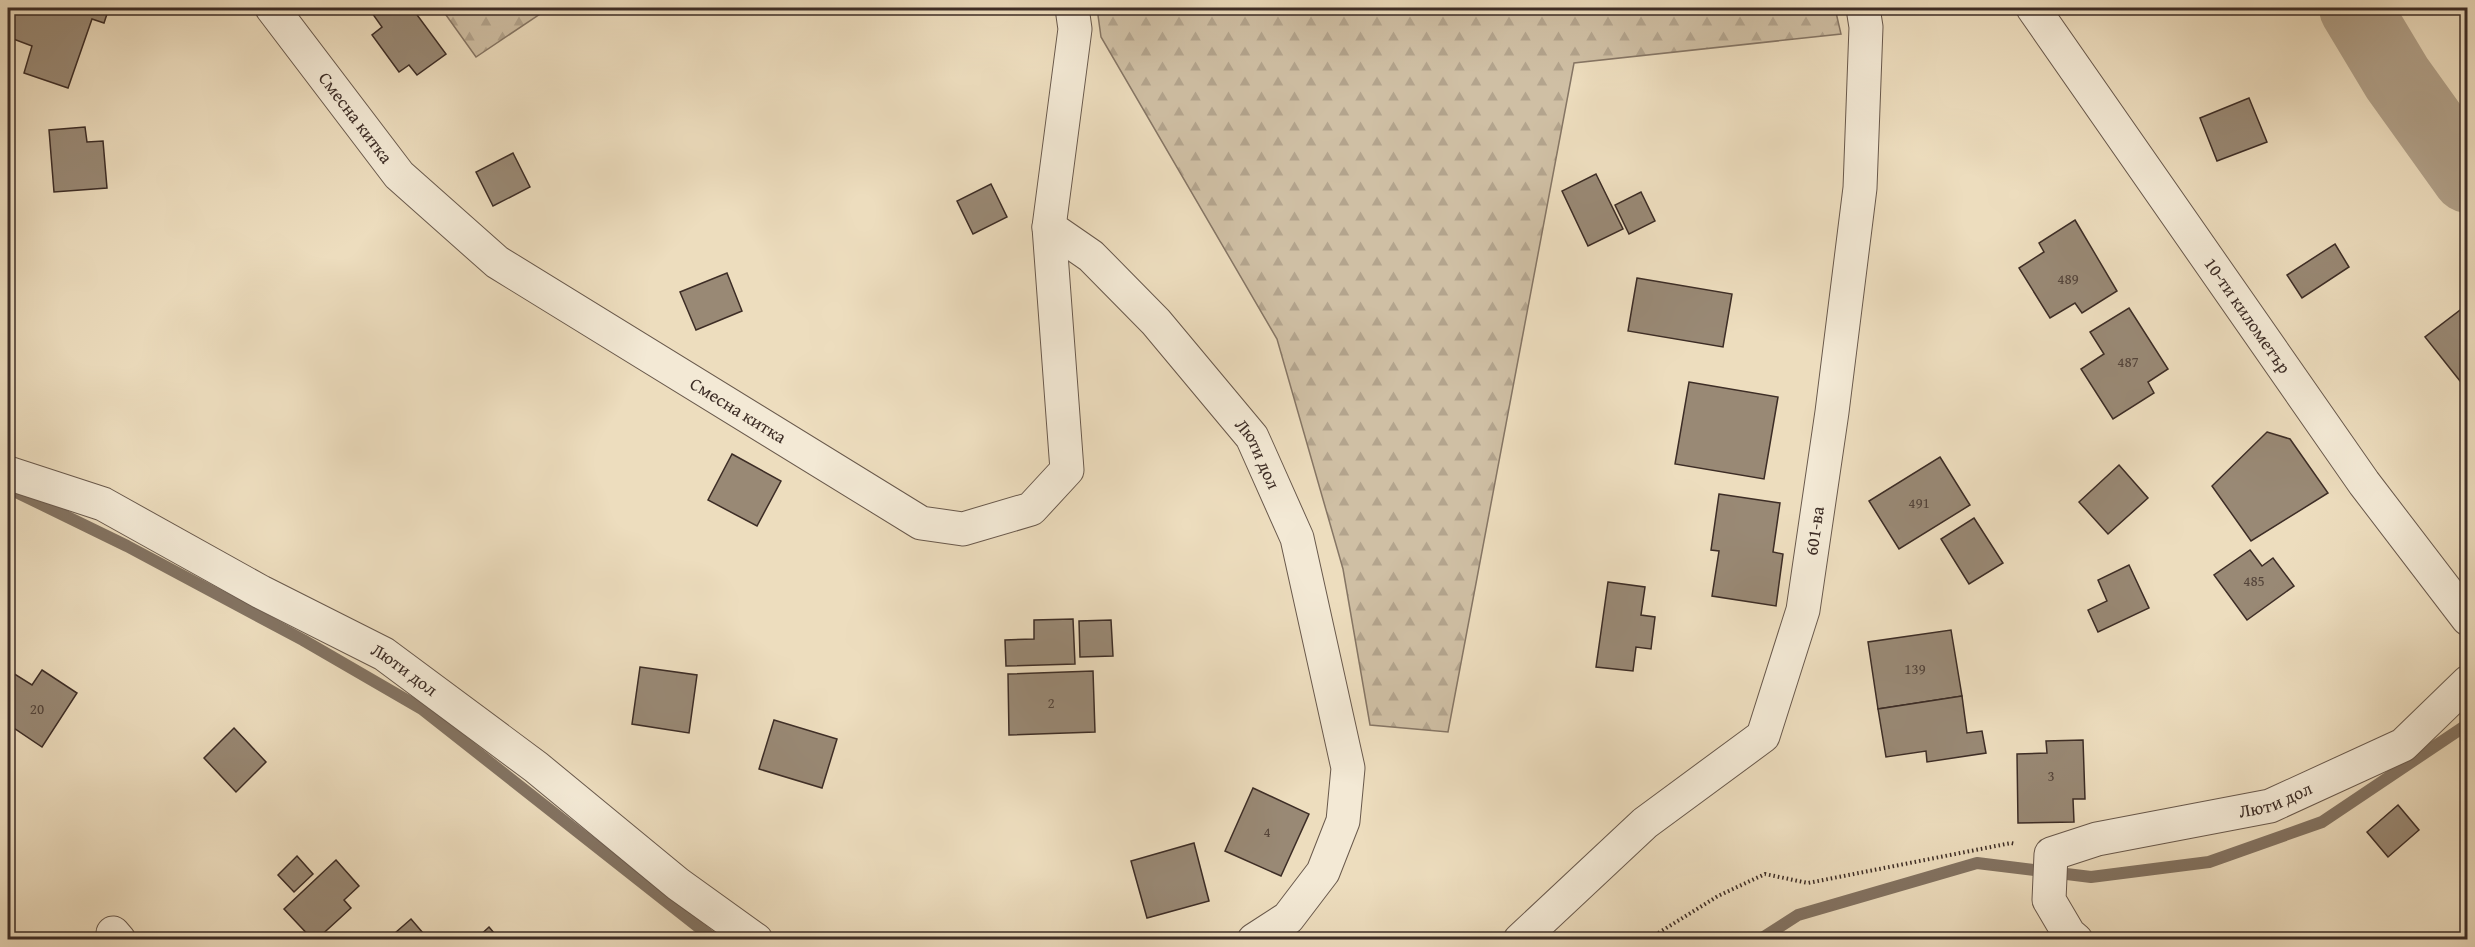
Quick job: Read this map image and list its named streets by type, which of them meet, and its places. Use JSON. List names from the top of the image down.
{
  "streets": {
    "street": [
      "Смесна китка",
      "10-ти километър",
      "Люти дол",
      "601-ва"
    ]
  },
  "crossings": [
    ["Смесна китка", "Люти дол"]
  ],
  "house_numbers": [
    "489",
    "487",
    "491",
    "485",
    "139",
    "2",
    "20",
    "3",
    "4"
  ]
}
